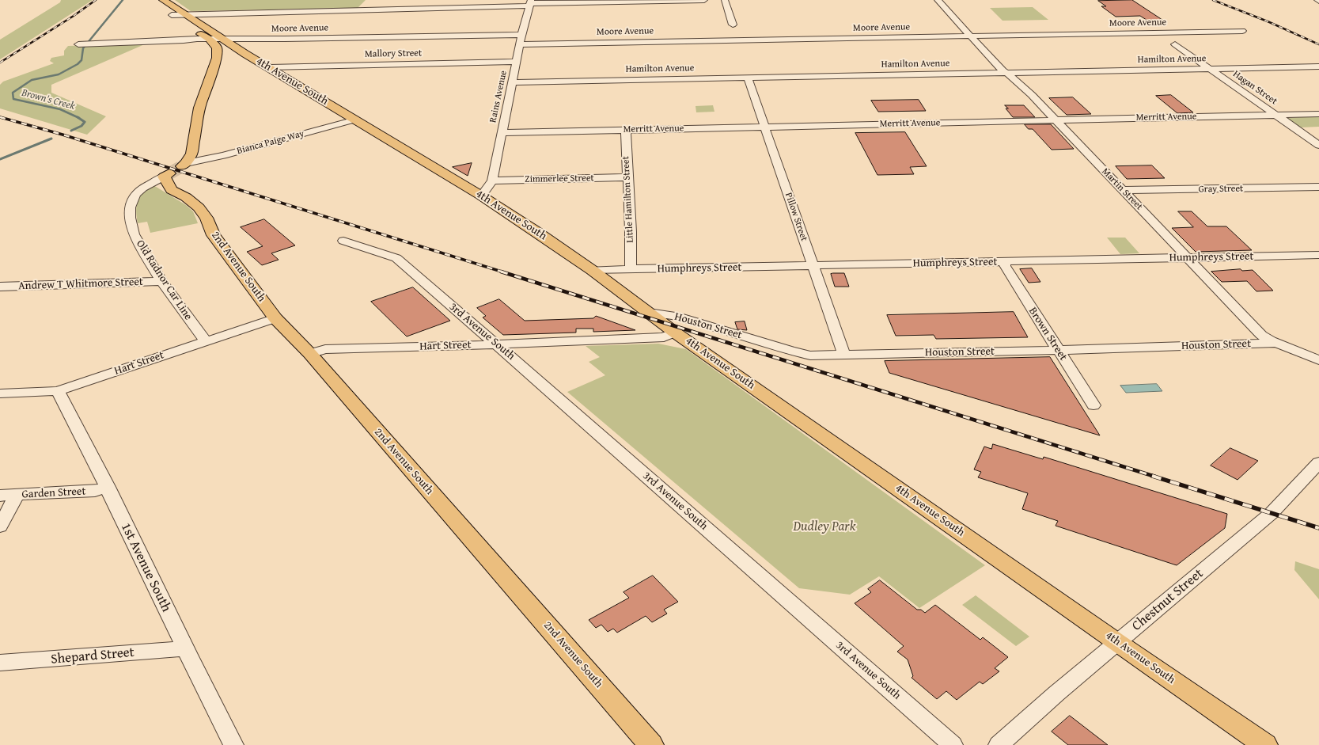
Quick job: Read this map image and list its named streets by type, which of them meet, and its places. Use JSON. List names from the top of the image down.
{
  "streets": {
    "main road": ["4th Avenue South", "2nd Avenue South"],
    "street": [
      "Moore Avenue",
      "Mallory Street",
      "Hamilton Avenue",
      "Hagan Street",
      "Rains Avenue",
      "Merritt Avenue",
      "Bianca Paige Way",
      "Zimmerlee Street",
      "Martin Street",
      "Gray Street",
      "Little Hamilton Street",
      "Pillow Street",
      "Humphreys Street",
      "Old Radnor Car Line",
      "Andrew T Whitmore Street",
      "Houston Street",
      "3rd Avenue South",
      "Brown Street",
      "Hart Street",
      "Garden Street",
      "1st Avenue South",
      "Chestnut Street",
      "Shepard Street"
    ]
  },
  "crossings": [
    ["Moore Avenue", "4th Avenue South"],
    ["Moore Avenue", "Rains Avenue"],
    ["Moore Avenue", "Martin Street"],
    ["Mallory Street", "4th Avenue South"],
    ["Mallory Street", "Rains Avenue"],
    ["Hamilton Avenue", "Hagan Street"],
    ["Hamilton Avenue", "Rains Avenue"],
    ["Hamilton Avenue", "Martin Street"],
    ["Hamilton Avenue", "Pillow Street"],
    ["4th Avenue South", "Rains Avenue"],
    ["4th Avenue South", "Bianca Paige Way"],
    ["4th Avenue South", "Humphreys Street"],
    ["4th Avenue South", "Houston Street"],
    ["4th Avenue South", "Hart Street"],
    ["4th Avenue South", "Chestnut Street"],
    ["Hagan Street", "Merritt Avenue"],
    ["Rains Avenue", "Merritt Avenue"],
    ["Rains Avenue", "Zimmerlee Street"],
    ["Merritt Avenue", "Martin Street"],
    ["Merritt Avenue", "Little Hamilton Street"],
    ["Merritt Avenue", "Pillow Street"],
    ["Zimmerlee Street", "Little Hamilton Street"],
    ["Martin Street", "Gray Street"],
    ["Martin Street", "Humphreys Street"],
    ["Martin Street", "Houston Street"],
    ["Little Hamilton Street", "Humphreys Street"],
    ["Pillow Street", "Humphreys Street"],
    ["Pillow Street", "Houston Street"],
    ["Humphreys Street", "Brown Street"],
    ["2nd Avenue South", "Old Radnor Car Line"],
    ["2nd Avenue South", "Hart Street"],
    ["Old Radnor Car Line", "Andrew T Whitmore Street"],
    ["Old Radnor Car Line", "Hart Street"],
    ["Houston Street", "Brown Street"],
    ["3rd Avenue South", "Hart Street"],
    ["Hart Street", "1st Avenue South"],
    ["Garden Street", "1st Avenue South"],
    ["1st Avenue South", "Shepard Street"]
  ],
  "water": ["Brown's Creek"],
  "parks": ["Dudley Park"]
}
